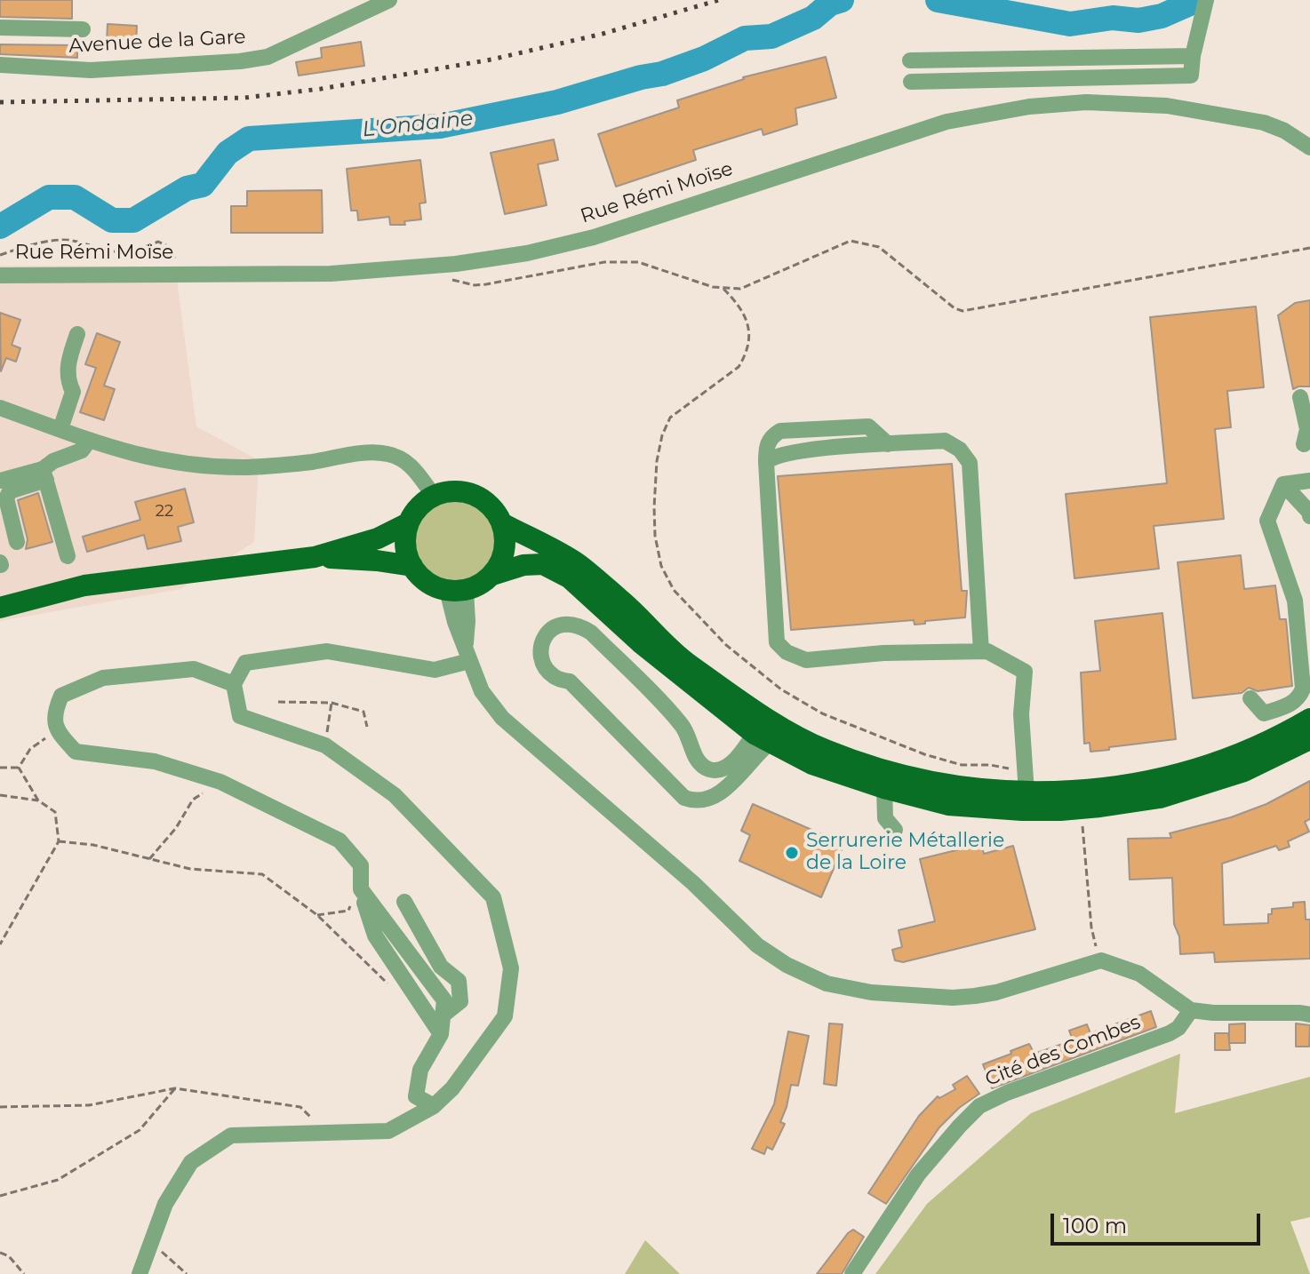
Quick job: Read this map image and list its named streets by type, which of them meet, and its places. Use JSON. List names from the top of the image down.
{
  "streets": {
    "street": ["Avenue de la Gare", "Rue Rémi Moïse", "Cité des Combes"]
  },
  "water": ["L'Ondaine"],
  "places": ["Serrurerie Métallerie de la Loire"],
  "house_numbers": ["22"],
  "scale_bar": "100 m"
}
